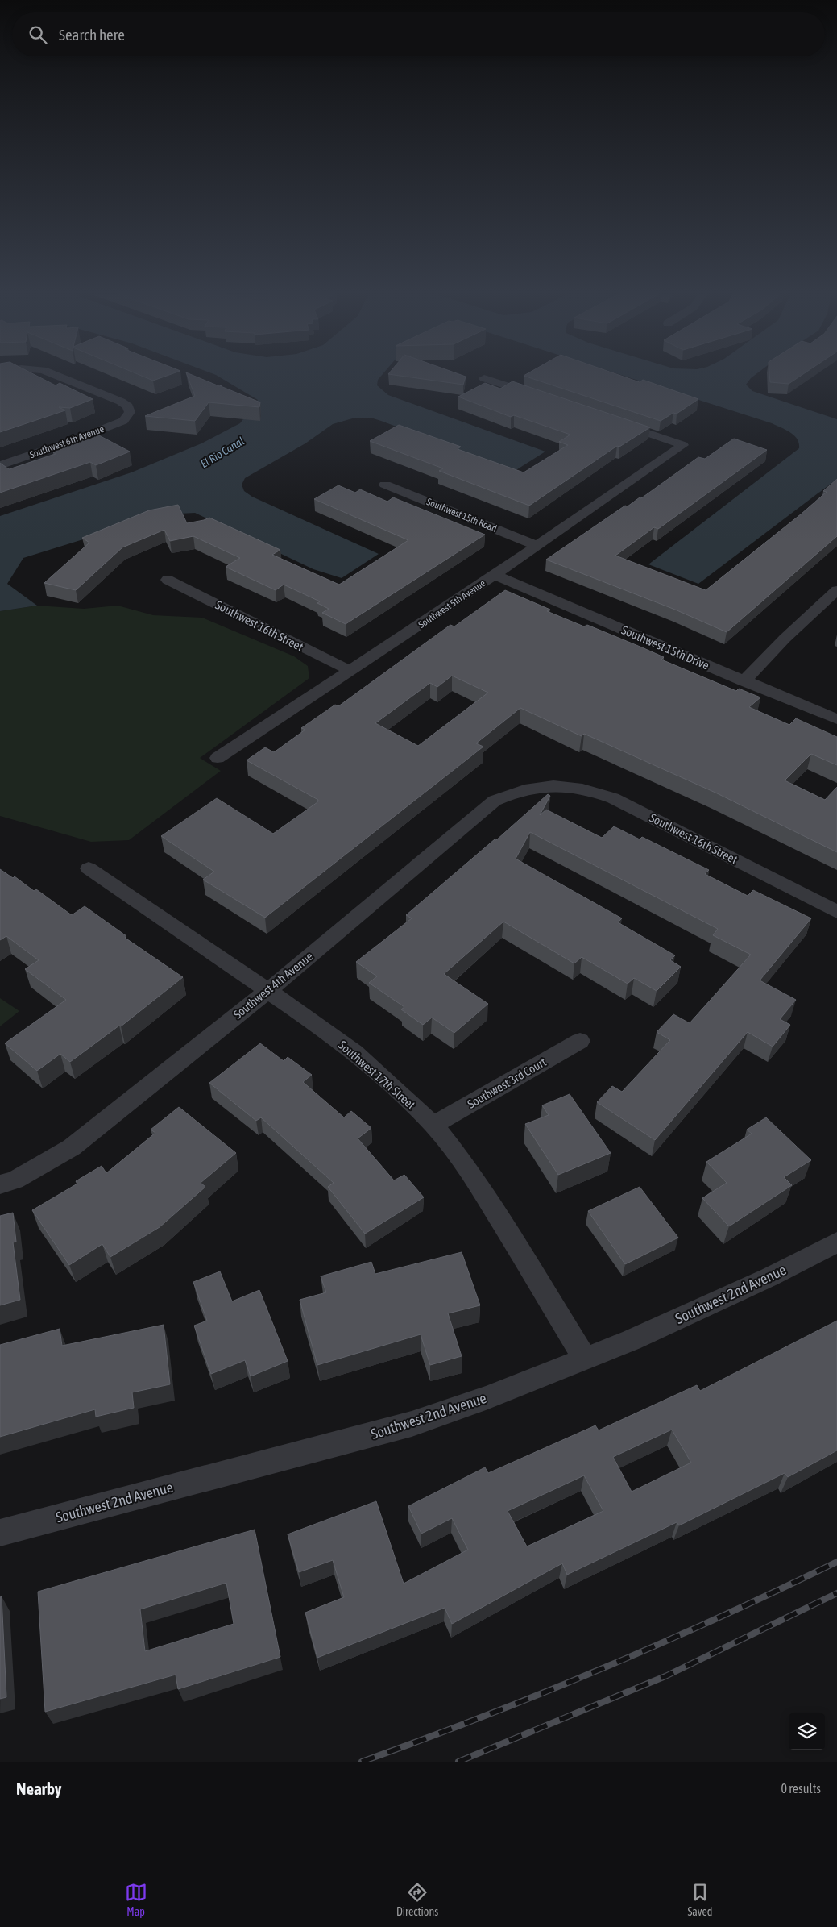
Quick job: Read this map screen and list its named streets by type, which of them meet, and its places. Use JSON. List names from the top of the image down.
{
  "streets": {
    "street": [
      "Southwest 6th Avenue",
      "Southwest 15th Road",
      "Southwest 5th Avenue",
      "Southwest 16th Street",
      "Southwest 15th Drive",
      "Southwest 4th Avenue",
      "Southwest 17th Street",
      "Southwest 3rd Court",
      "Southwest 2nd Avenue"
    ]
  },
  "crossings": [
    ["Southwest 15th Road", "Southwest 5th Avenue"],
    ["Southwest 5th Avenue", "Southwest 16th Street"],
    ["Southwest 5th Avenue", "Southwest 15th Drive"],
    ["Southwest 16th Street", "Southwest 4th Avenue"],
    ["Southwest 4th Avenue", "Southwest 17th Street"],
    ["Southwest 17th Street", "Southwest 3rd Court"],
    ["Southwest 17th Street", "Southwest 2nd Avenue"]
  ],
  "water": ["El Rio Canal"],
  "page": {
    "search": "Search here",
    "heading": ["Nearby", "0 results"],
    "nav": ["Map", "Directions", "Saved"]
  }
}
